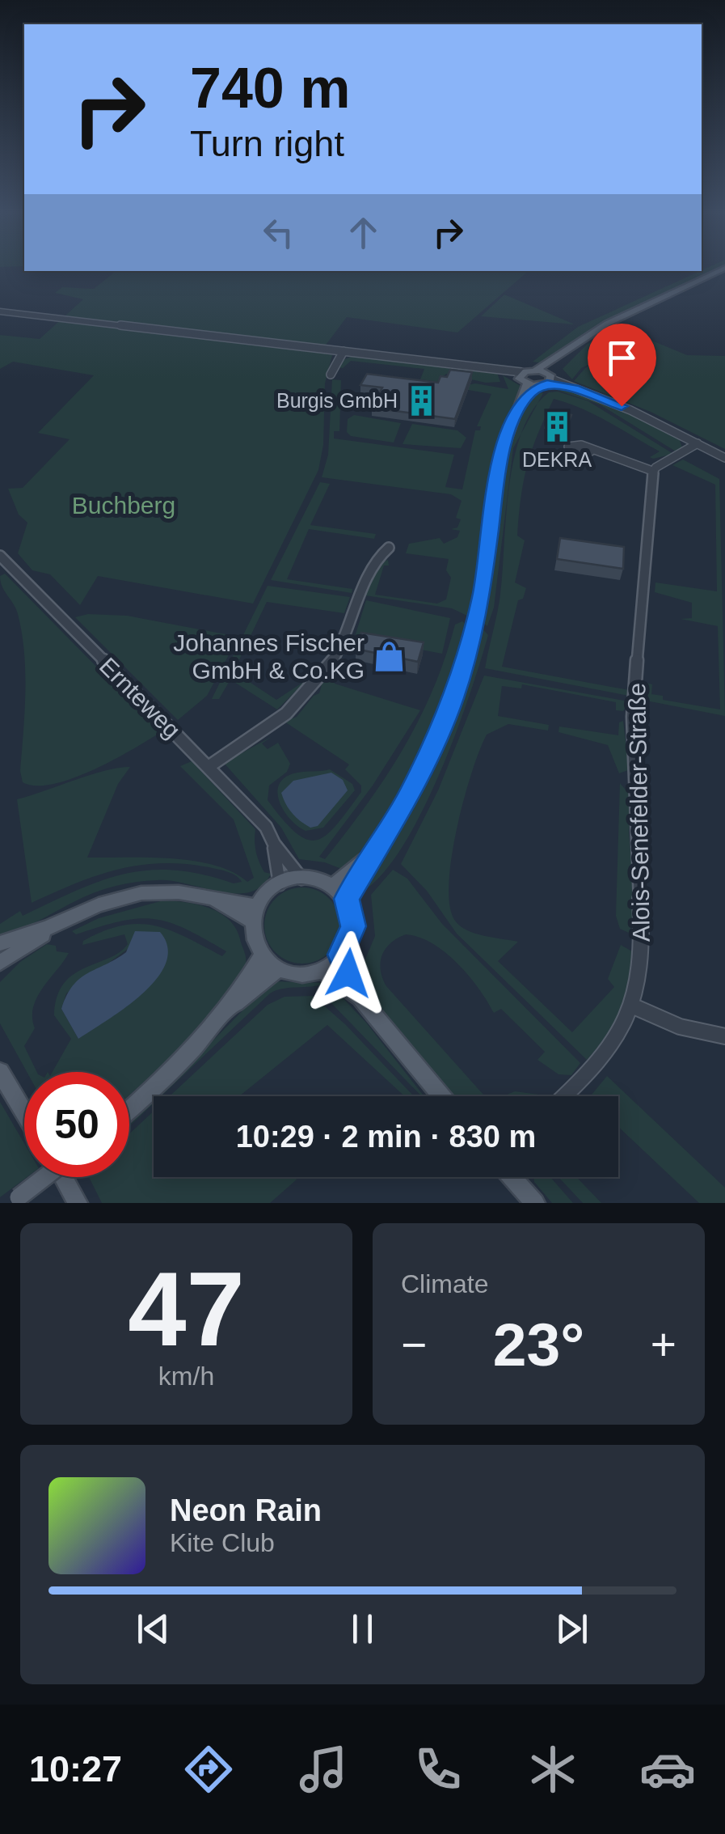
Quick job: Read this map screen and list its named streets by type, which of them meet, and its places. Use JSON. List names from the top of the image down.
{
  "streets": {
    "street": ["Ernteweg", "Alois-Senefelder-Straße"]
  },
  "parks": ["Buchberg"],
  "places": {
    "building": ["Burgis GmbH", "DEKRA"],
    "shop": ["Johannes Fischer GmbH & Co.KG"]
  },
  "page": {
    "turn": ["740 m", "Turn right"],
    "limit": "50",
    "trip": "10:29 · 2 min · 830 m",
    "tile": [
      ["47", "km/h"],
      "Climate"
    ],
    "heat": ["−", "23°", "+"],
    "song": ["Neon Rain", "Kite Club"],
    "tabs": "10:27"
  }
}
